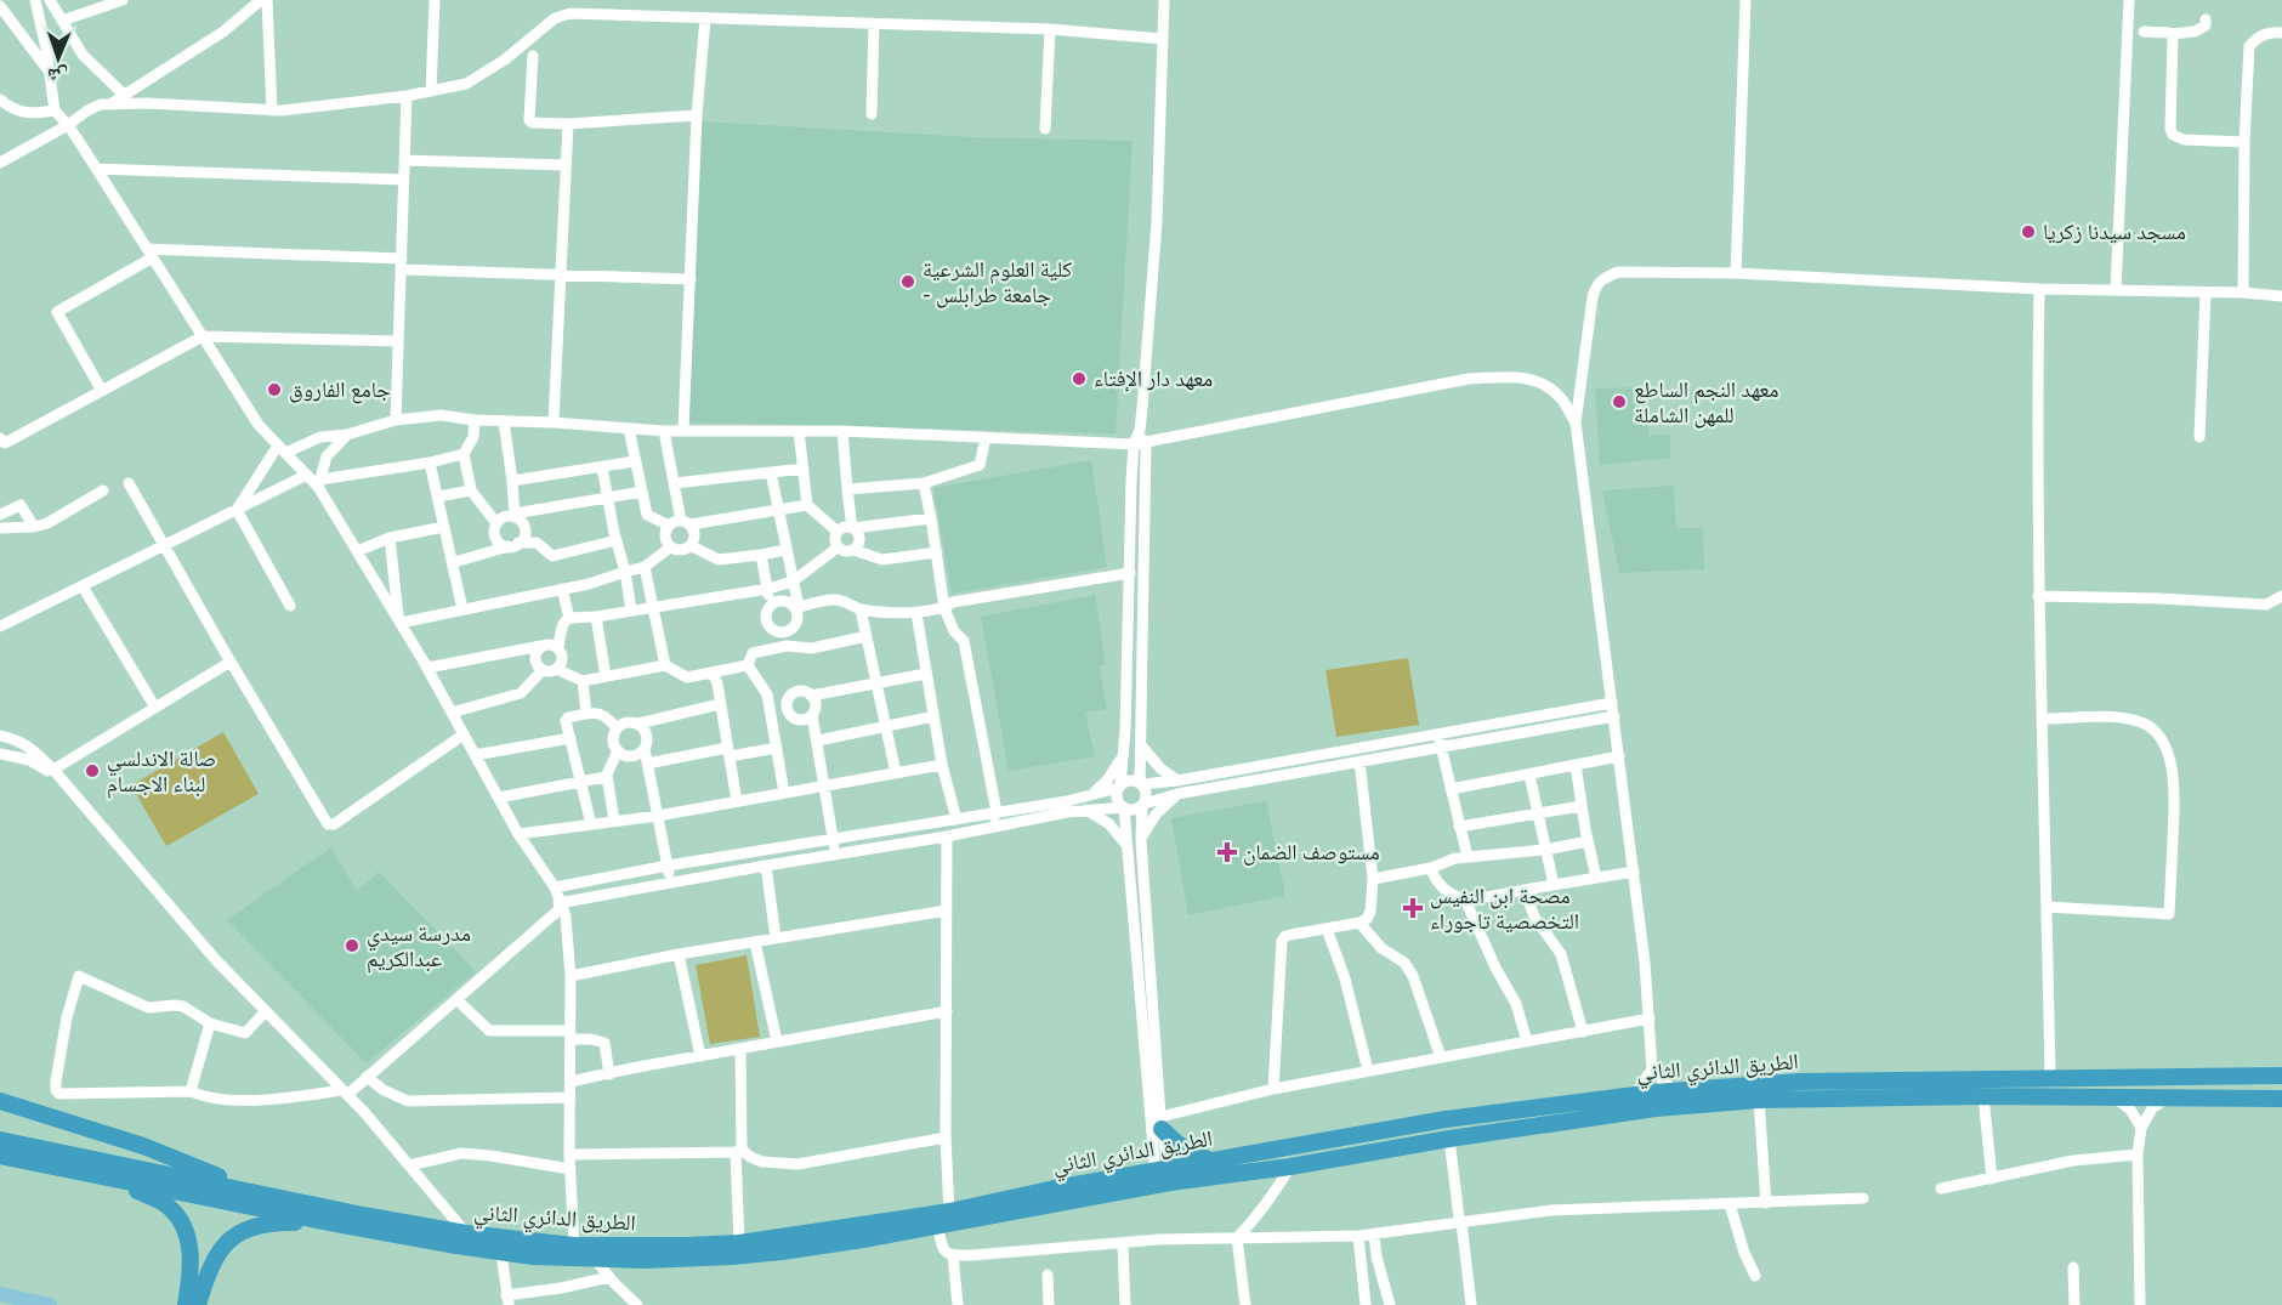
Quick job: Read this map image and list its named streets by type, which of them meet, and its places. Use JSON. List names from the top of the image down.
{
  "streets": {
    "highway": ["الطريق الدائري الثاني"]
  },
  "places": {
    "other": [
      "مسجد سيدنا زكريا",
      "كلية العلوم الشرعية - جامعة طرابلس",
      "معهد دار الإفتاء",
      "جامع الفاروق",
      "معهد النجم الساطع للمهن الشاملة",
      "صالة الاندلسي لبناء الاجسام",
      "مدرسة سيدي عبدالكريم"
    ],
    "health": ["مستوصف الضمان", "مصحة ابن النفيس التخصصية تاجوراء"]
  },
  "north": "bottom"
}
